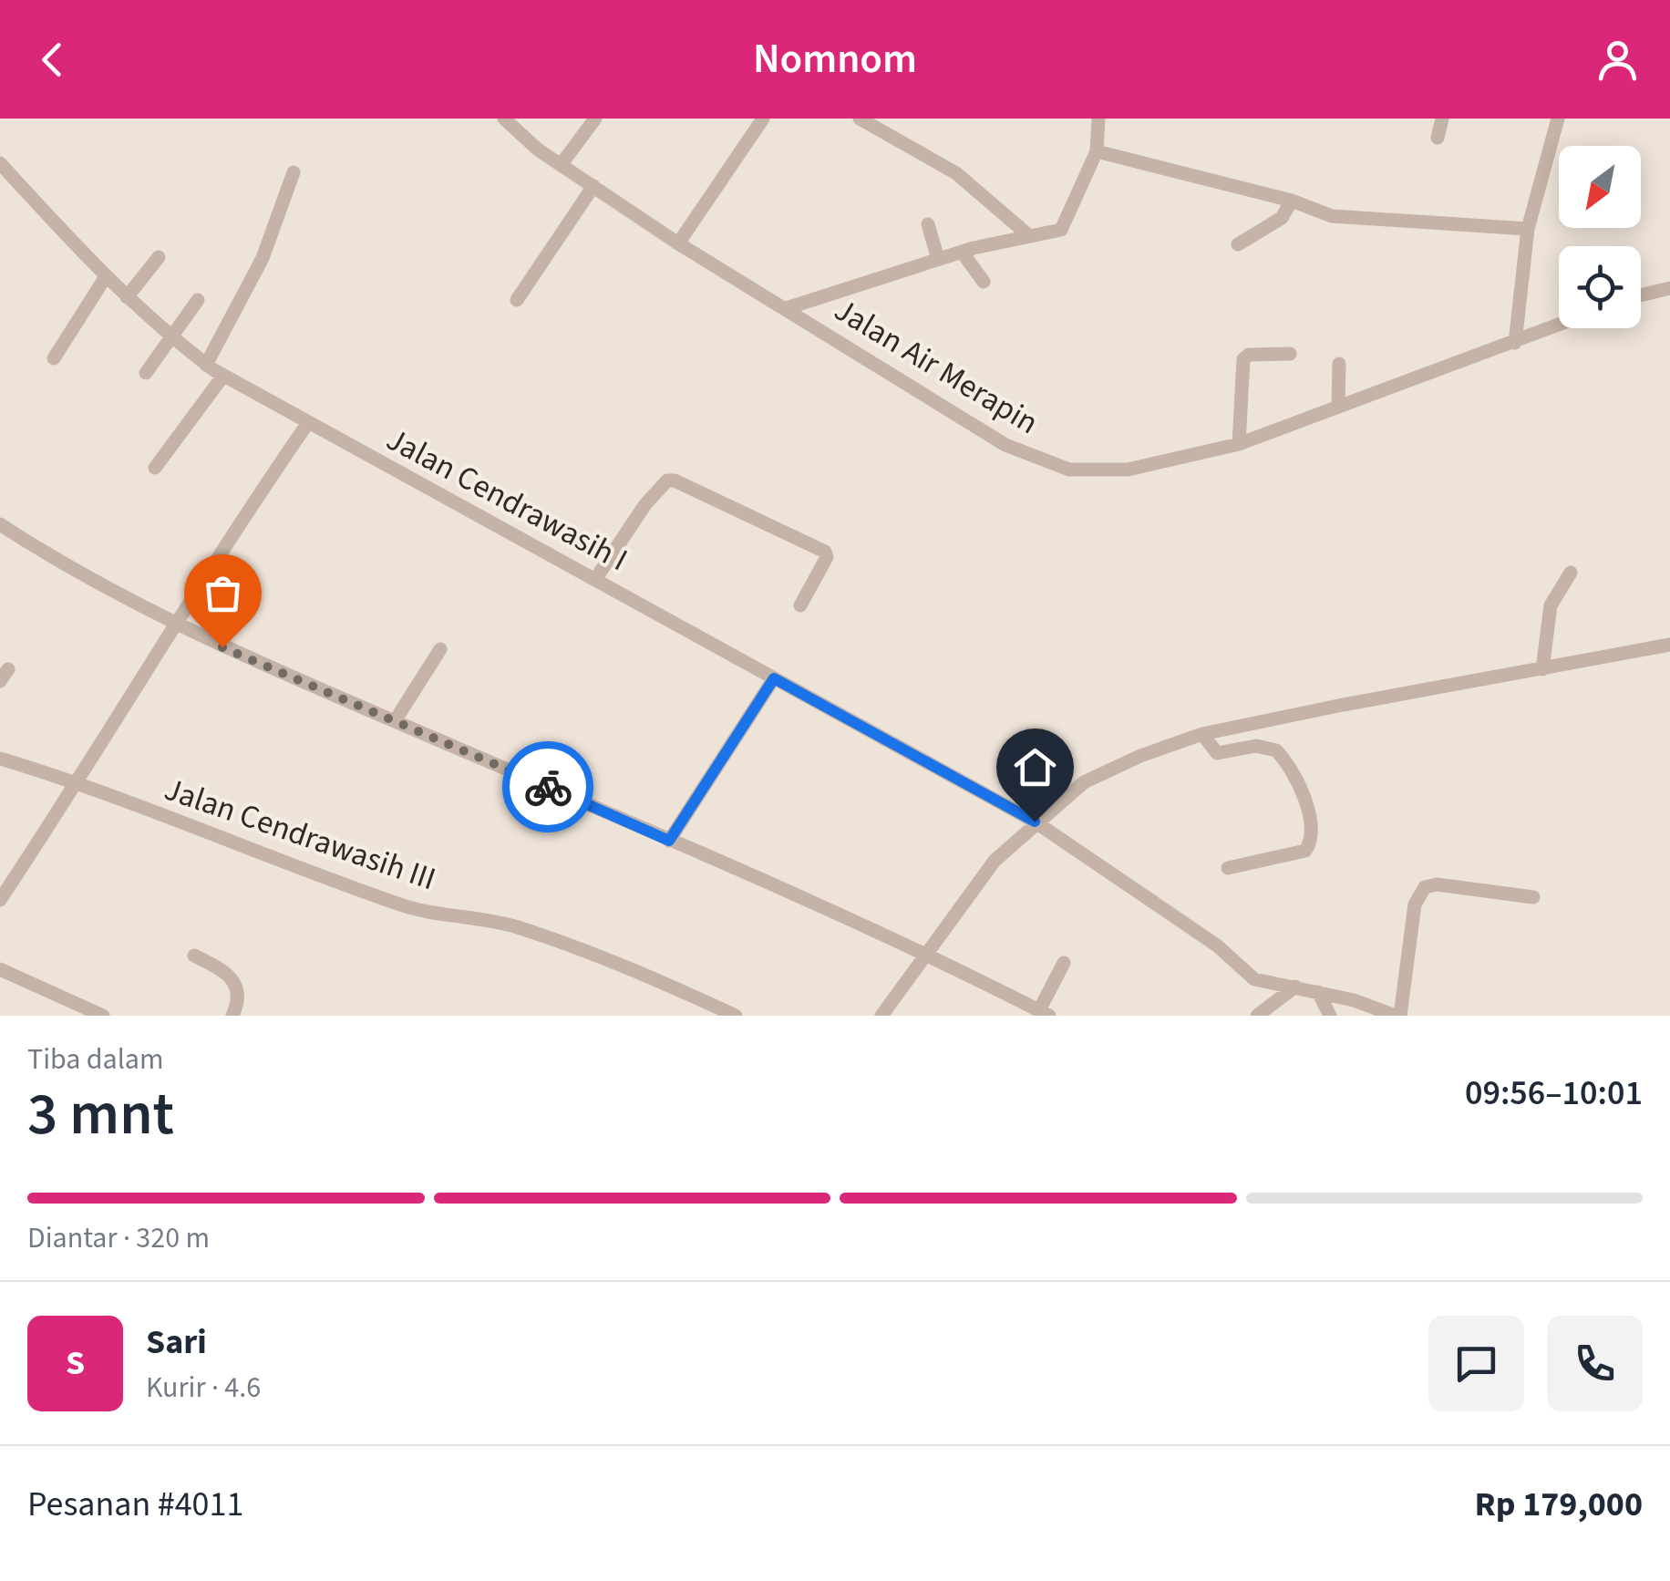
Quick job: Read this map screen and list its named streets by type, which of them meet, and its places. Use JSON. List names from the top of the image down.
{
  "streets": {
    "street": ["Jalan Air Merapin", "Jalan Cendrawasih I", "Jalan Cendrawasih III"]
  },
  "north": "bottom left",
  "page": {
    "header": "Nomnom",
    "heading": ["3 mnt", "Tiba dalam", "09:56–10:01"],
    "panel": [
      "Sari",
      "Kurir · 4.6",
      "Pesanan #4011",
      "Rp 179,000"
    ],
    "bar": "Diantar · 320 m",
    "round": "S"
  }
}
